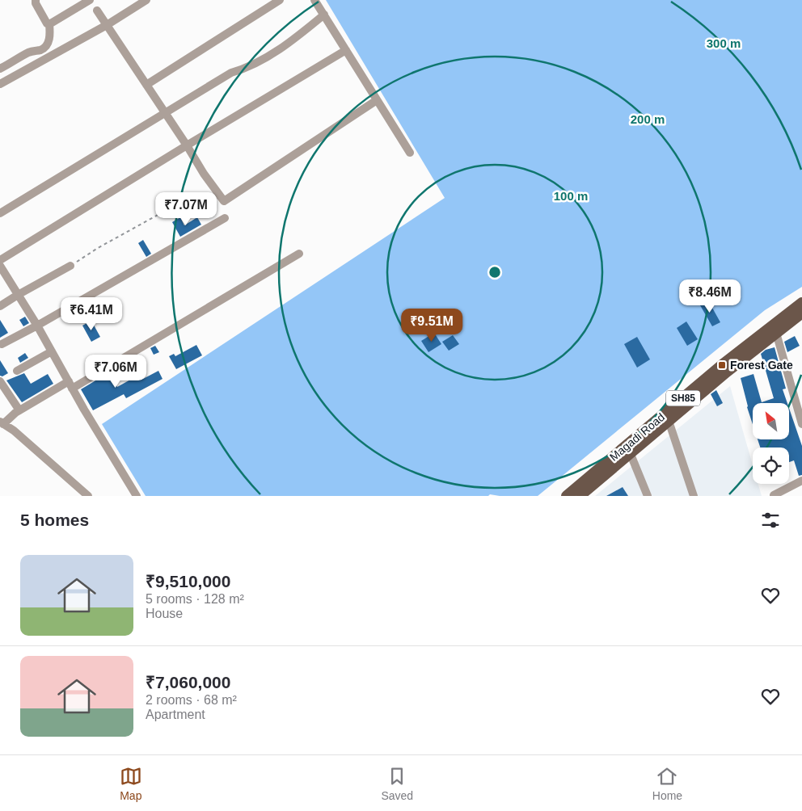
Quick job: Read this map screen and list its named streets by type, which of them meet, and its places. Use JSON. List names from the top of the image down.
{
  "streets": {
    "main road": ["SH85", "Magadi Road"]
  },
  "places": {
    "transit": ["Forest Gate"]
  },
  "north": "top left",
  "page": {
    "price": [
      "₹7.07M",
      "₹8.46M",
      "₹6.41M",
      "₹9.51M",
      "₹7.06M"
    ],
    "heading": "5 homes",
    "list": [
      {
        "name": "₹9,510,000",
        "note": "5 rooms · 128 m² · House"
      },
      {
        "name": "₹7,060,000",
        "note": "2 rooms · 68 m² · Apartment"
      }
    ],
    "tabs": ["Map", "Saved", "Home"]
  },
  "rings": ["300 m", "200 m", "100 m"]
}
